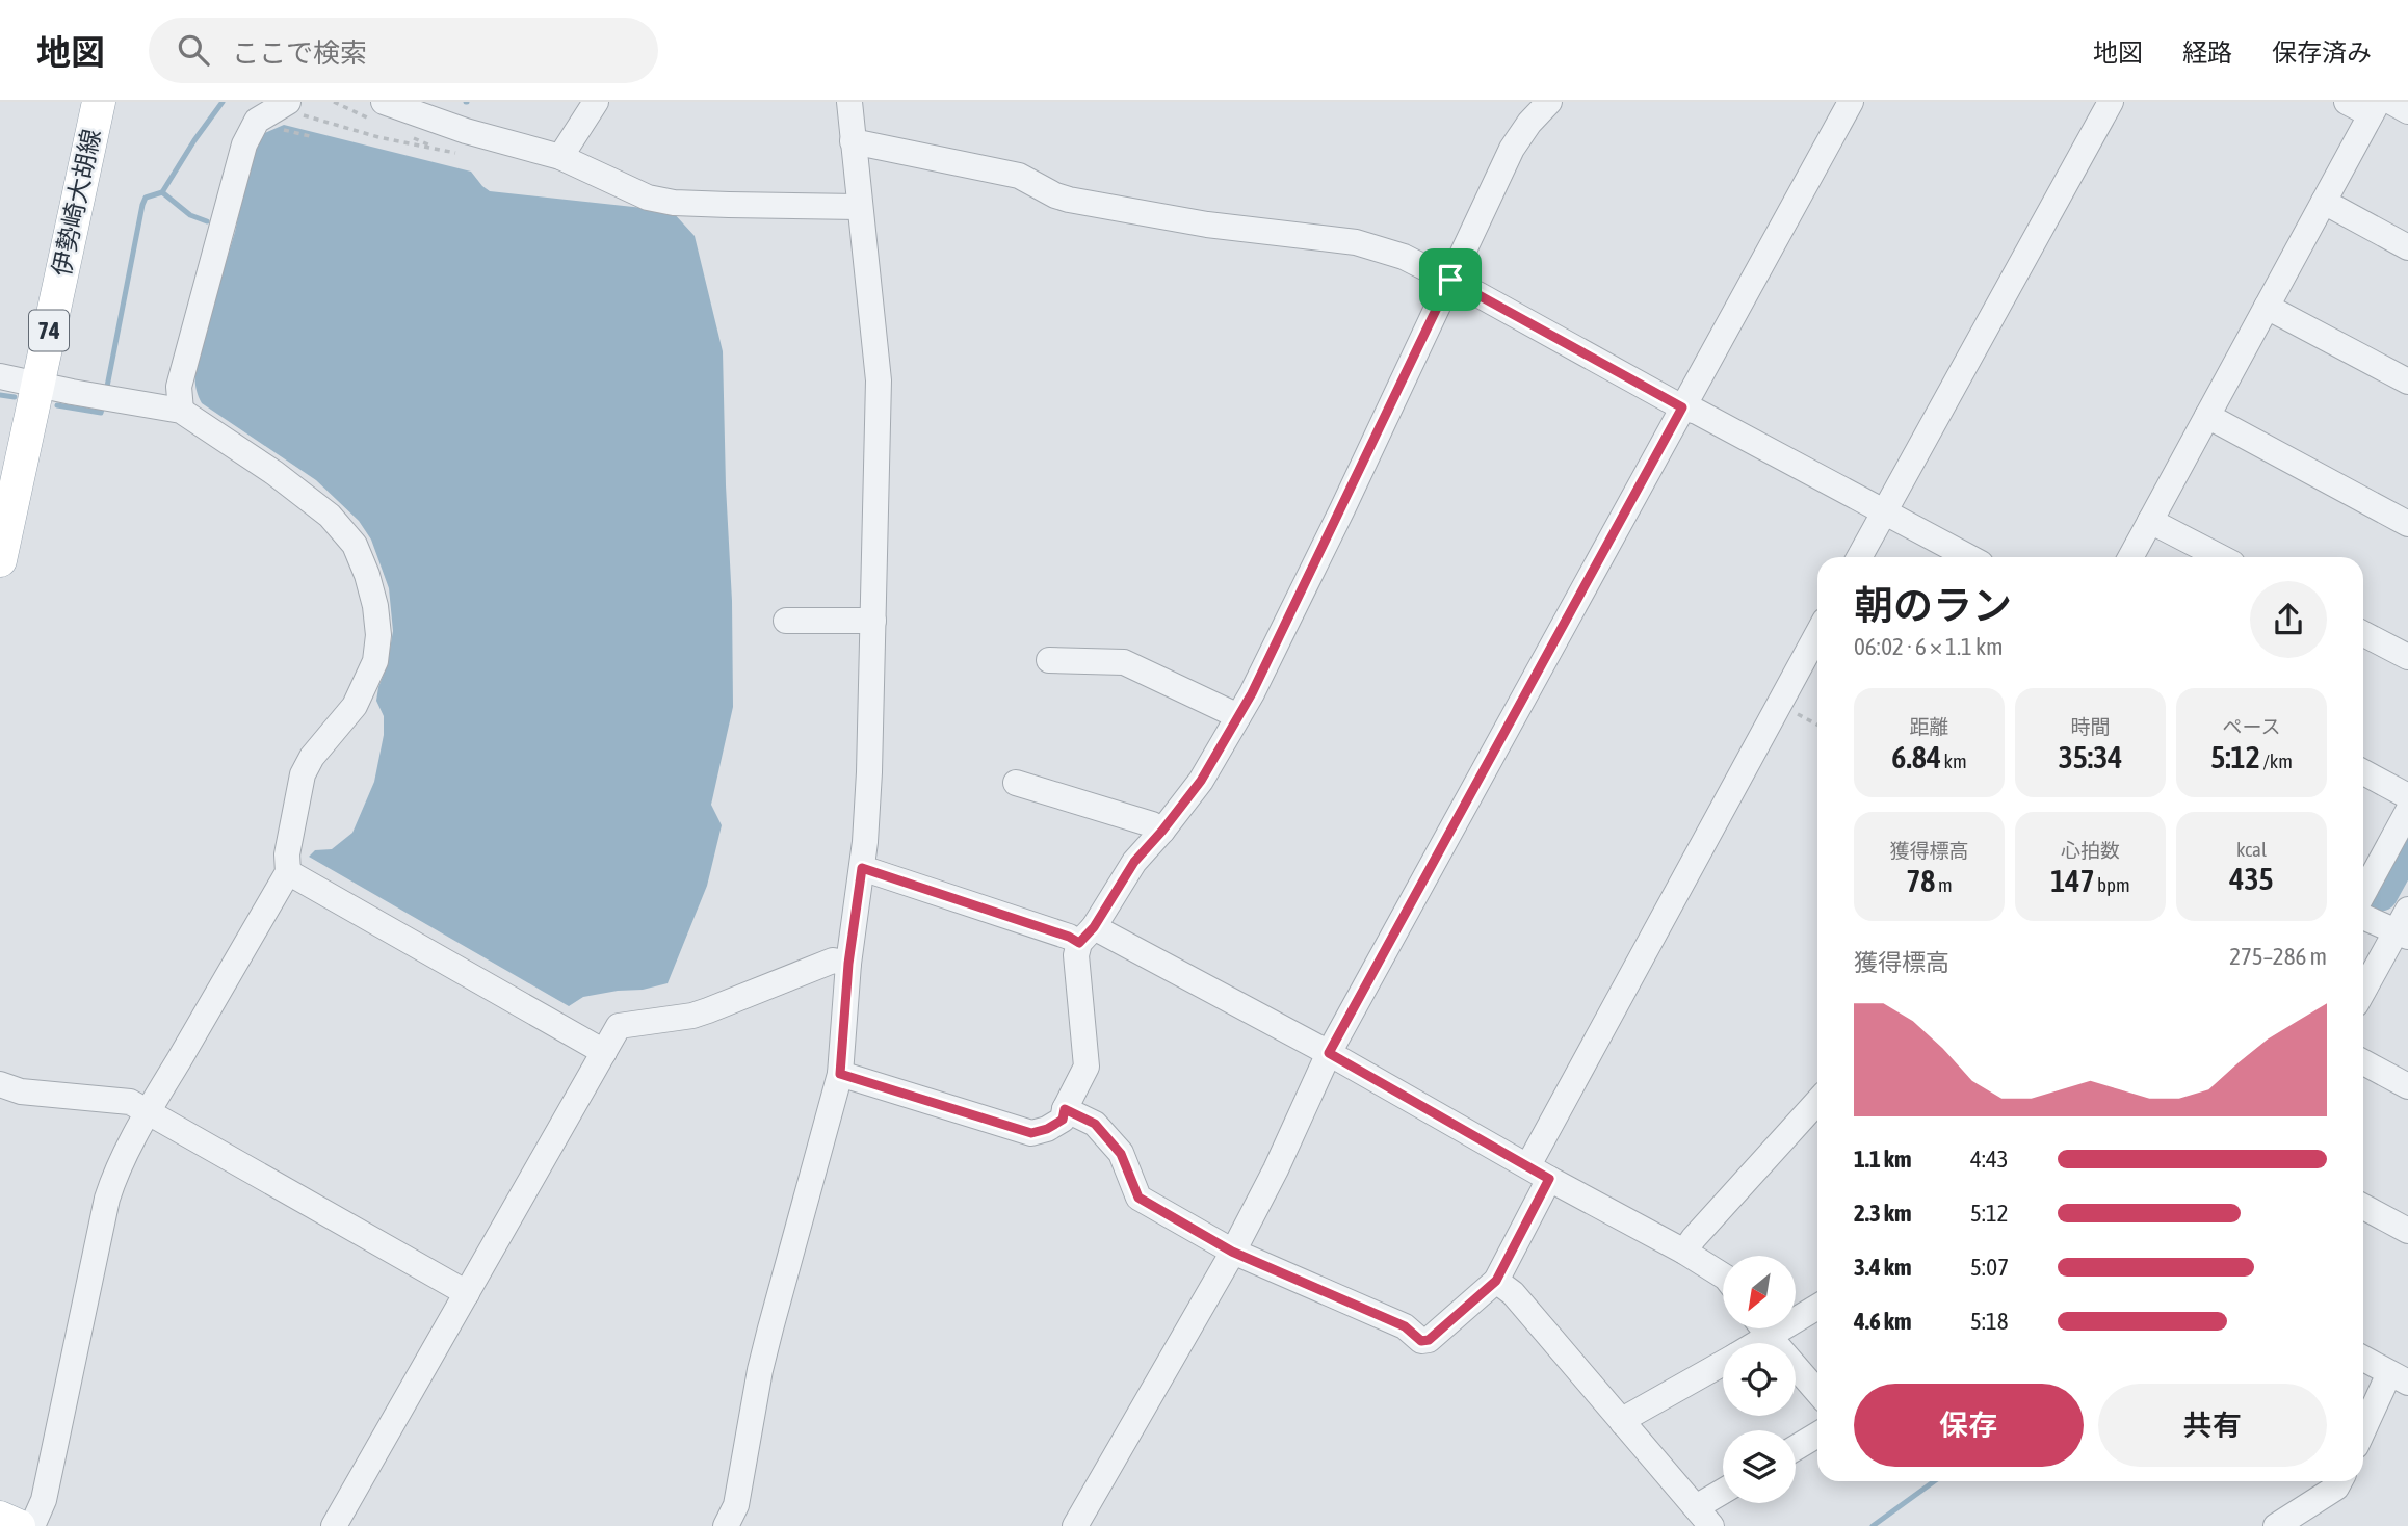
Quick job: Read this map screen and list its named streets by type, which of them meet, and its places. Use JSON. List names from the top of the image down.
{
  "streets": {
    "main road": ["伊勢崎大胡線", "74"]
  },
  "north": "bottom left",
  "page": {
    "header": "地図",
    "search": "ここで検索",
    "nav": ["地図", "経路", "保存済み"],
    "heading": ["朝のラン", "06:02 · 6 × 1.1 km"],
    "stats": [
      ["距離", "6.84 km"],
      ["時間", "35:34"],
      ["ペース", "5:12 /km"],
      ["獲得標高", "78 m"],
      ["心拍数", "147 bpm"],
      ["kcal", "435"]
    ],
    "chart": ["獲得標高", "275–286 m"],
    "list": [
      {
        "name": "1.1 km",
        "note": "4:43"
      },
      {
        "name": "2.3 km",
        "note": "5:12"
      },
      {
        "name": "3.4 km",
        "note": "5:07"
      },
      {
        "name": "4.6 km",
        "note": "5:18"
      }
    ],
    "buttons": ["保存", "共有"]
  }
}
